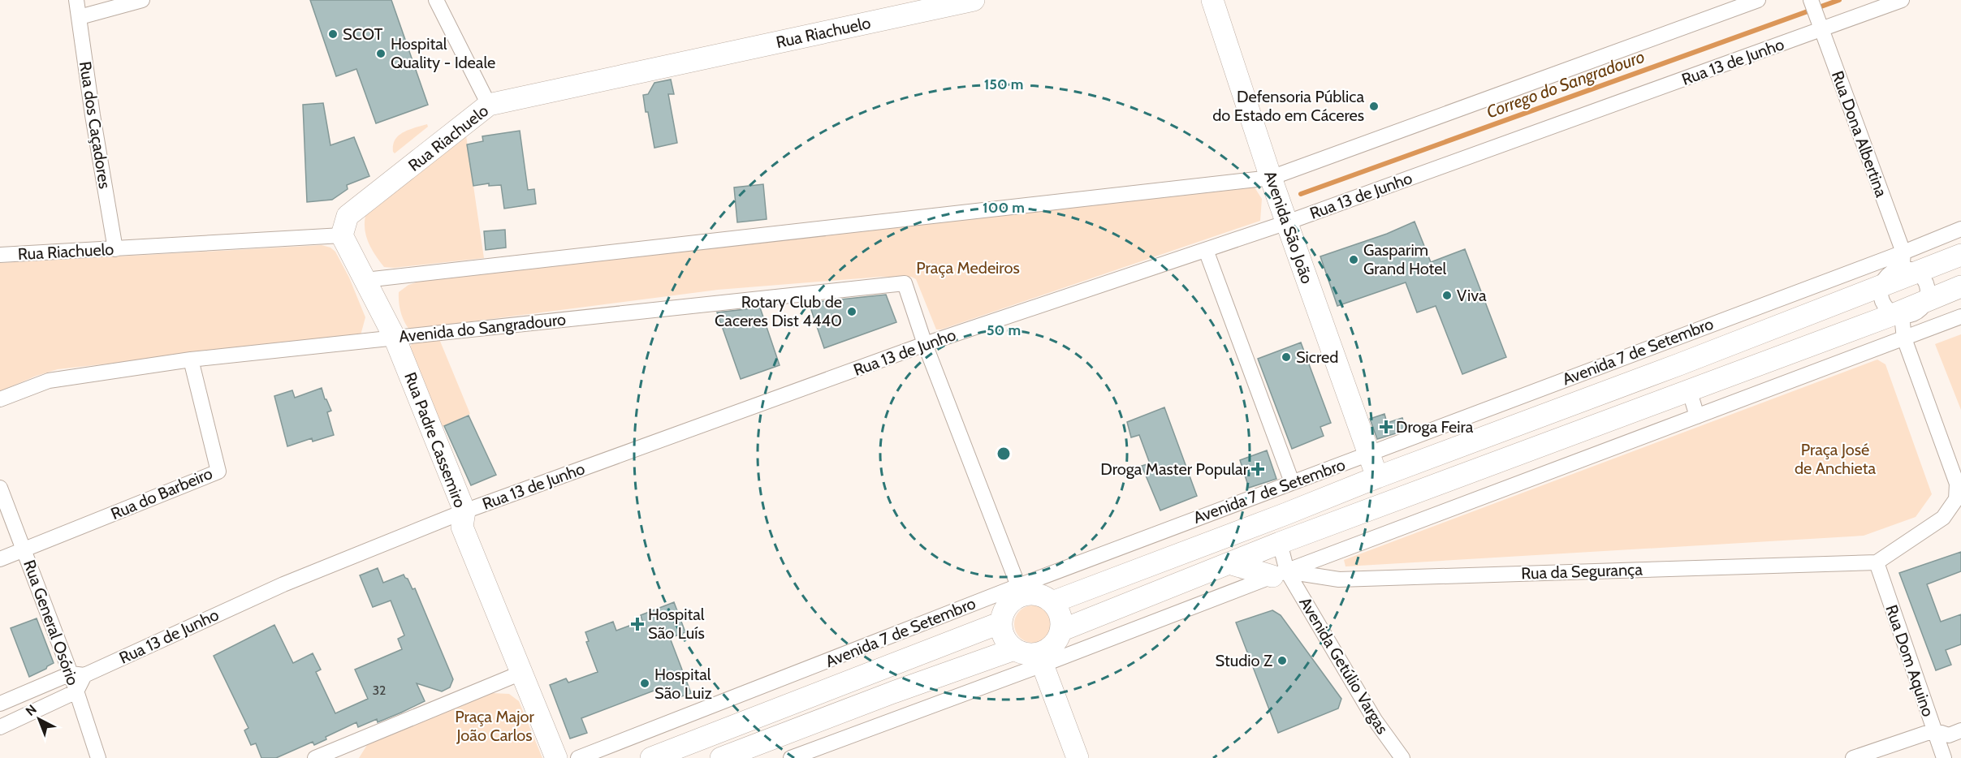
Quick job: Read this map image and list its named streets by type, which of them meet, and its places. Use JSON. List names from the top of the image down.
{
  "streets": {
    "main road": [
      "Rua Riachuelo",
      "Avenida São João",
      "Avenida 7 de Setembro",
      "Rua Padre Cassemiro"
    ],
    "street": [
      "Rua 13 de Junho",
      "Rua dos Caçadores",
      "Rua Dona Albertina",
      "Avenida do Sangradouro",
      "Rua do Barbeiro",
      "Rua da Segurança",
      "Rua General Osório",
      "Rua Dom Aquino",
      "Avenida Getúlio Vargas"
    ]
  },
  "crossings": [
    ["Rua Riachuelo", "Rua dos Caçadores"],
    ["Rua Riachuelo", "Rua Padre Cassemiro"],
    ["Rua 13 de Junho", "Rua Dona Albertina"],
    ["Rua 13 de Junho", "Avenida São João"],
    ["Rua 13 de Junho", "Avenida do Sangradouro"],
    ["Rua 13 de Junho", "Rua Padre Cassemiro"],
    ["Rua 13 de Junho", "Rua General Osório"],
    ["Rua Dona Albertina", "Avenida 7 de Setembro"],
    ["Avenida São João", "Avenida 7 de Setembro"],
    ["Avenida do Sangradouro", "Rua Padre Cassemiro"],
    ["Avenida do Sangradouro", "Rua do Barbeiro"],
    ["Rua do Barbeiro", "Rua General Osório"],
    ["Rua da Segurança", "Rua Dom Aquino"],
    ["Rua da Segurança", "Avenida Getúlio Vargas"]
  ],
  "water": ["Corrego do Sangradouro"],
  "parks": ["Praça Medeiros", "Praça José de Anchieta", "Praça Major João Carlos"],
  "places": {
    "other": [
      "SCOT",
      "Hospital Quality - Ideale",
      "Defensoria Pública do Estado em Cáceres",
      "Gasparim Grand Hotel",
      "Viva",
      "Rotary Club de Caceres Dist 4440",
      "Sicred",
      "Studio Z",
      "Hospital São Luiz"
    ],
    "health": ["Droga Feira", "Droga Master Popular", "Hospital São Luís"]
  },
  "house_numbers": ["32"],
  "north": "top left",
  "rings": ["150 m", "100 m", "50 m"]
}
